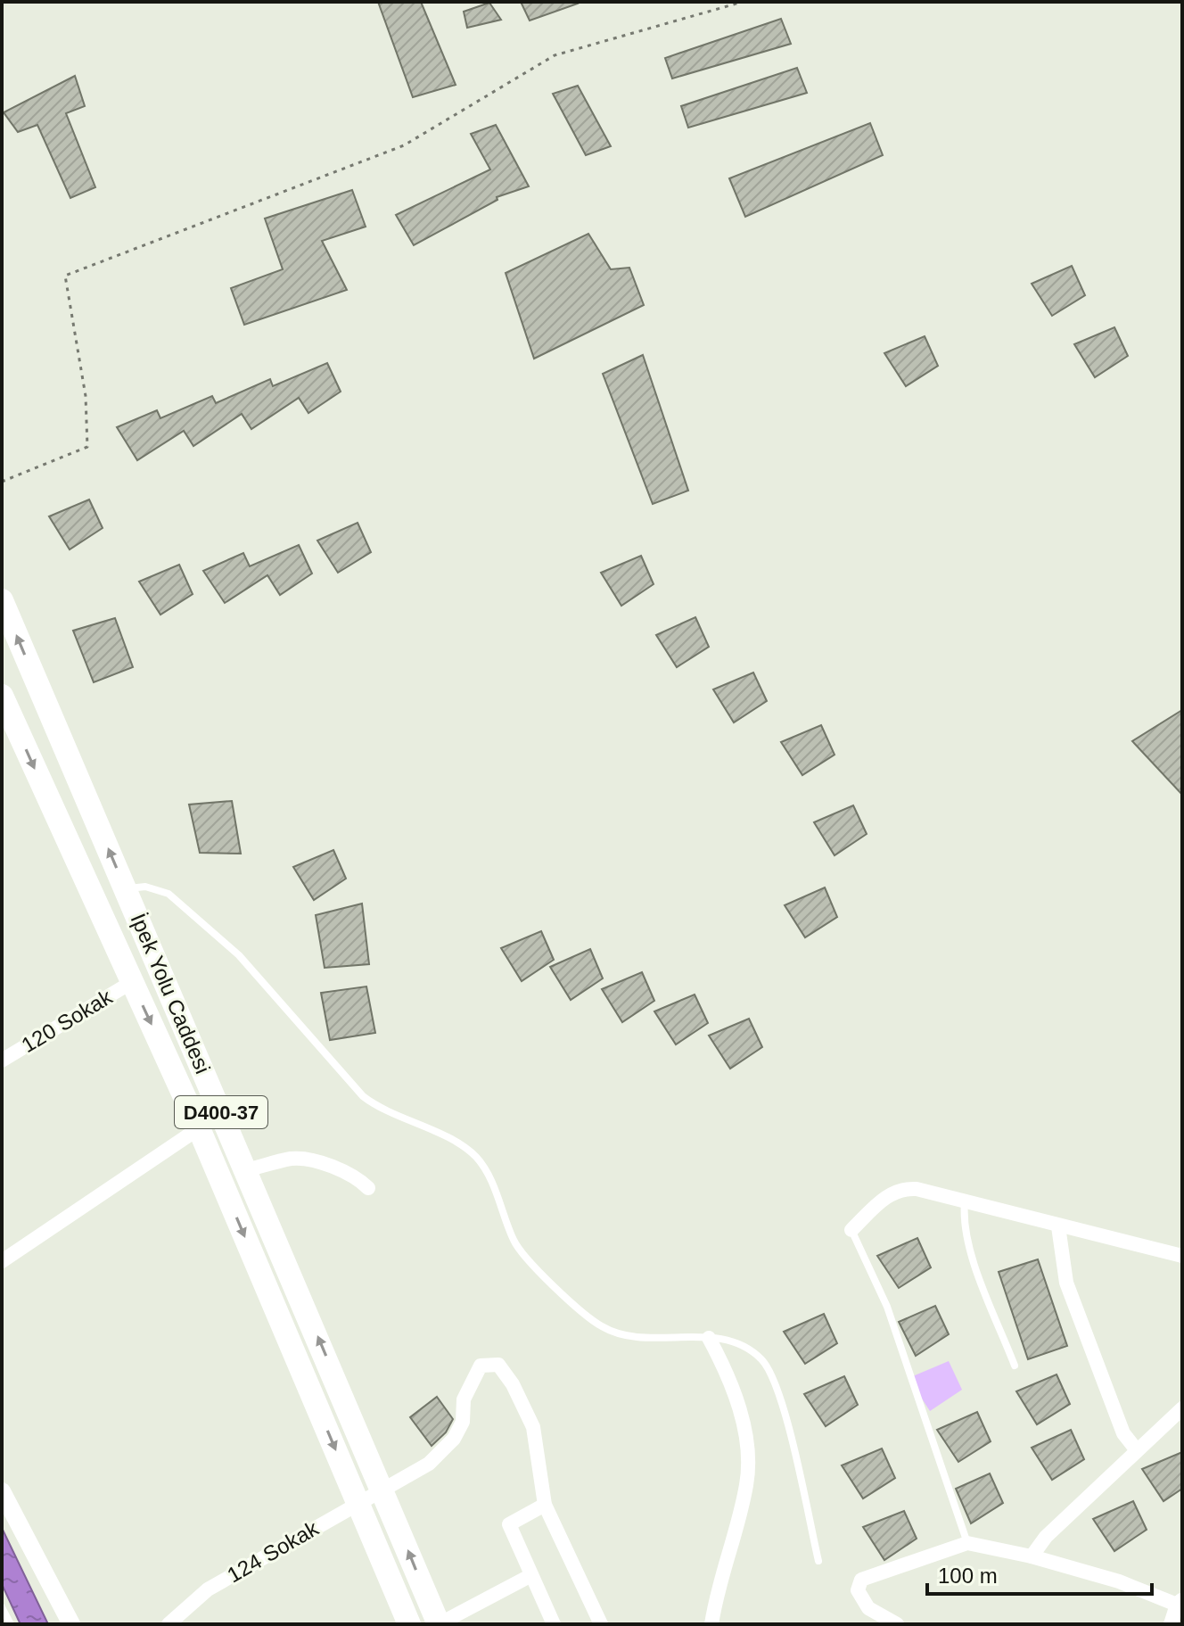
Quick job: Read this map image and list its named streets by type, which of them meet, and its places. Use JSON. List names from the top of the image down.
{
  "streets": {
    "highway": ["İpek Yolu Caddesi", "D400-37"],
    "street": ["120 Sokak", "124 Sokak"]
  },
  "crossings": [
    ["İpek Yolu Caddesi", "120 Sokak"],
    ["İpek Yolu Caddesi", "124 Sokak"]
  ],
  "scale_bar": "100 m"
}
